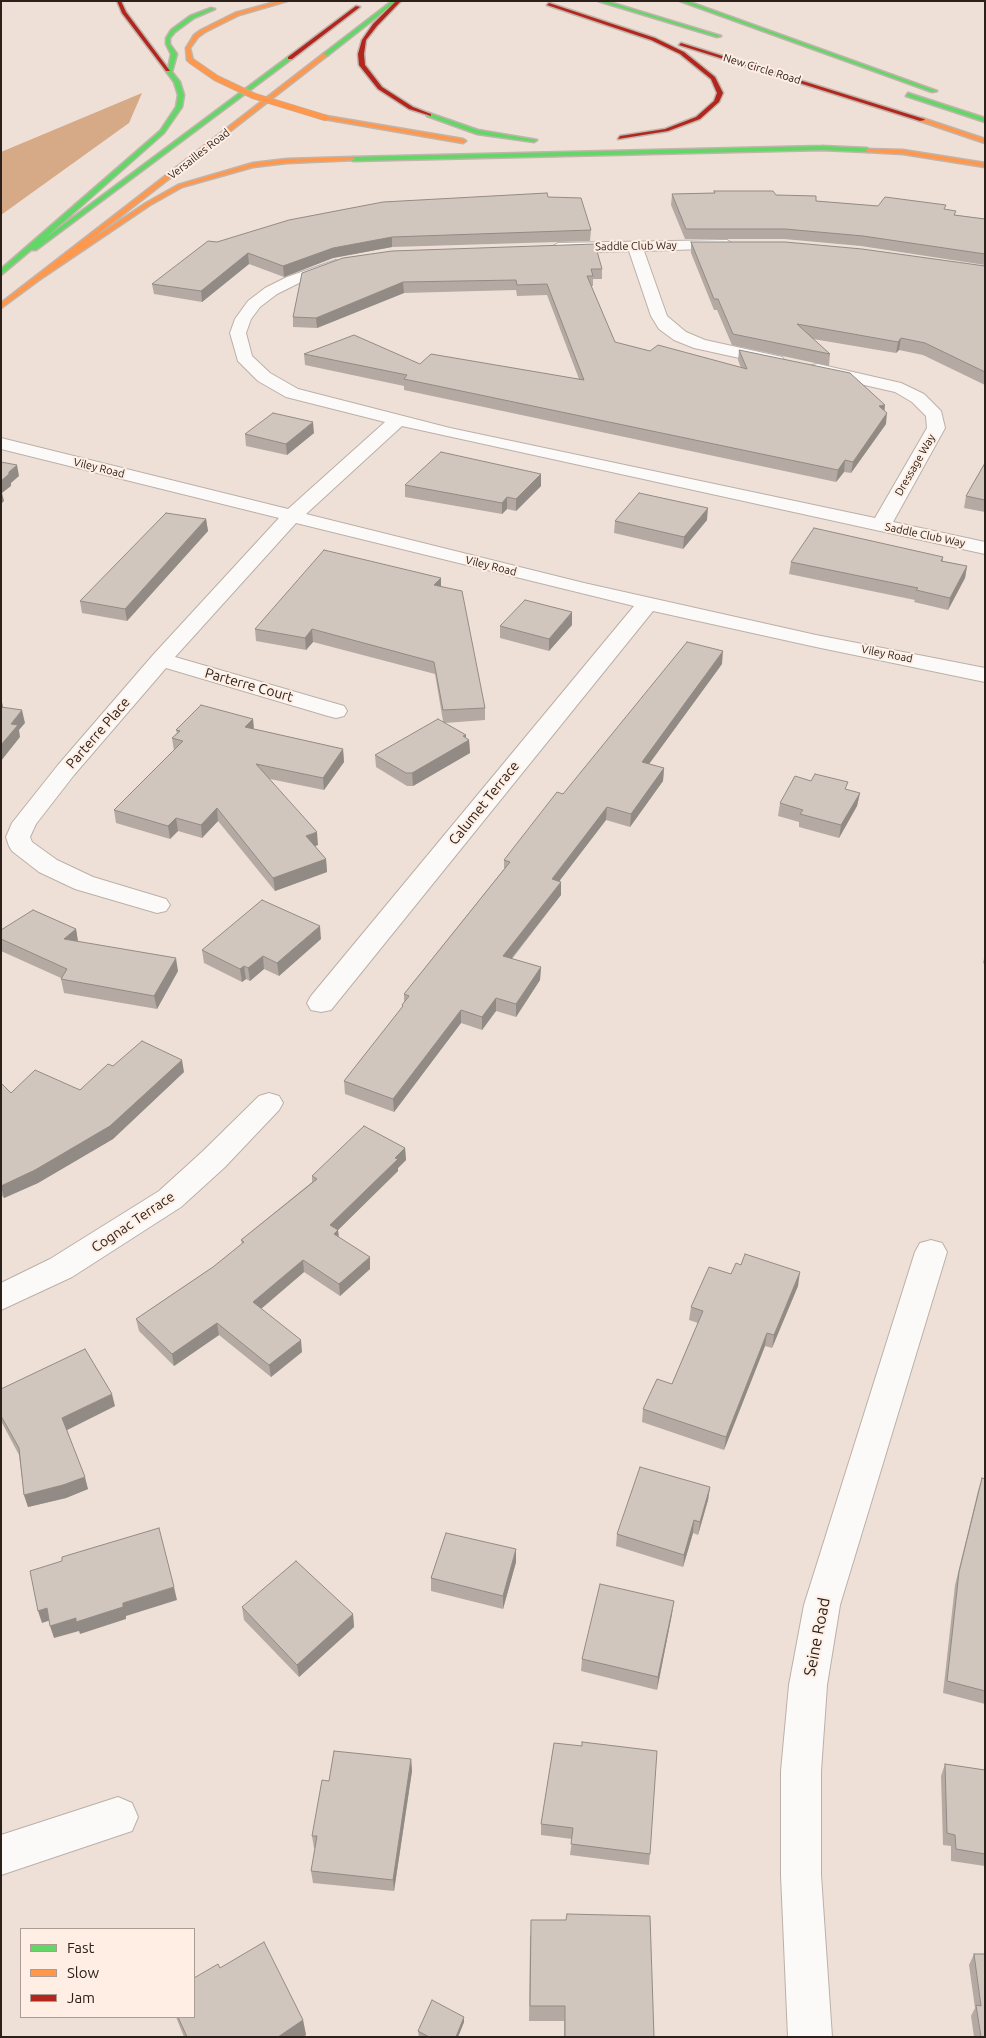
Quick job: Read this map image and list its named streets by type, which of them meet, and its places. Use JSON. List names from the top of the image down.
{
  "streets": {
    "main road": ["New Circle Road", "Versailles Road"],
    "street": [
      "Saddle Club Way",
      "Dressage Way",
      "Viley Road",
      "Parterre Court",
      "Parterre Place",
      "Calumet Terrace",
      "Cognac Terrace",
      "Seine Road"
    ]
  },
  "crossings": [
    ["Saddle Club Way", "Dressage Way"],
    ["Viley Road", "Parterre Place"],
    ["Viley Road", "Calumet Terrace"],
    ["Parterre Court", "Parterre Place"]
  ],
  "legend": ["Fast", "Slow", "Jam"]
}
